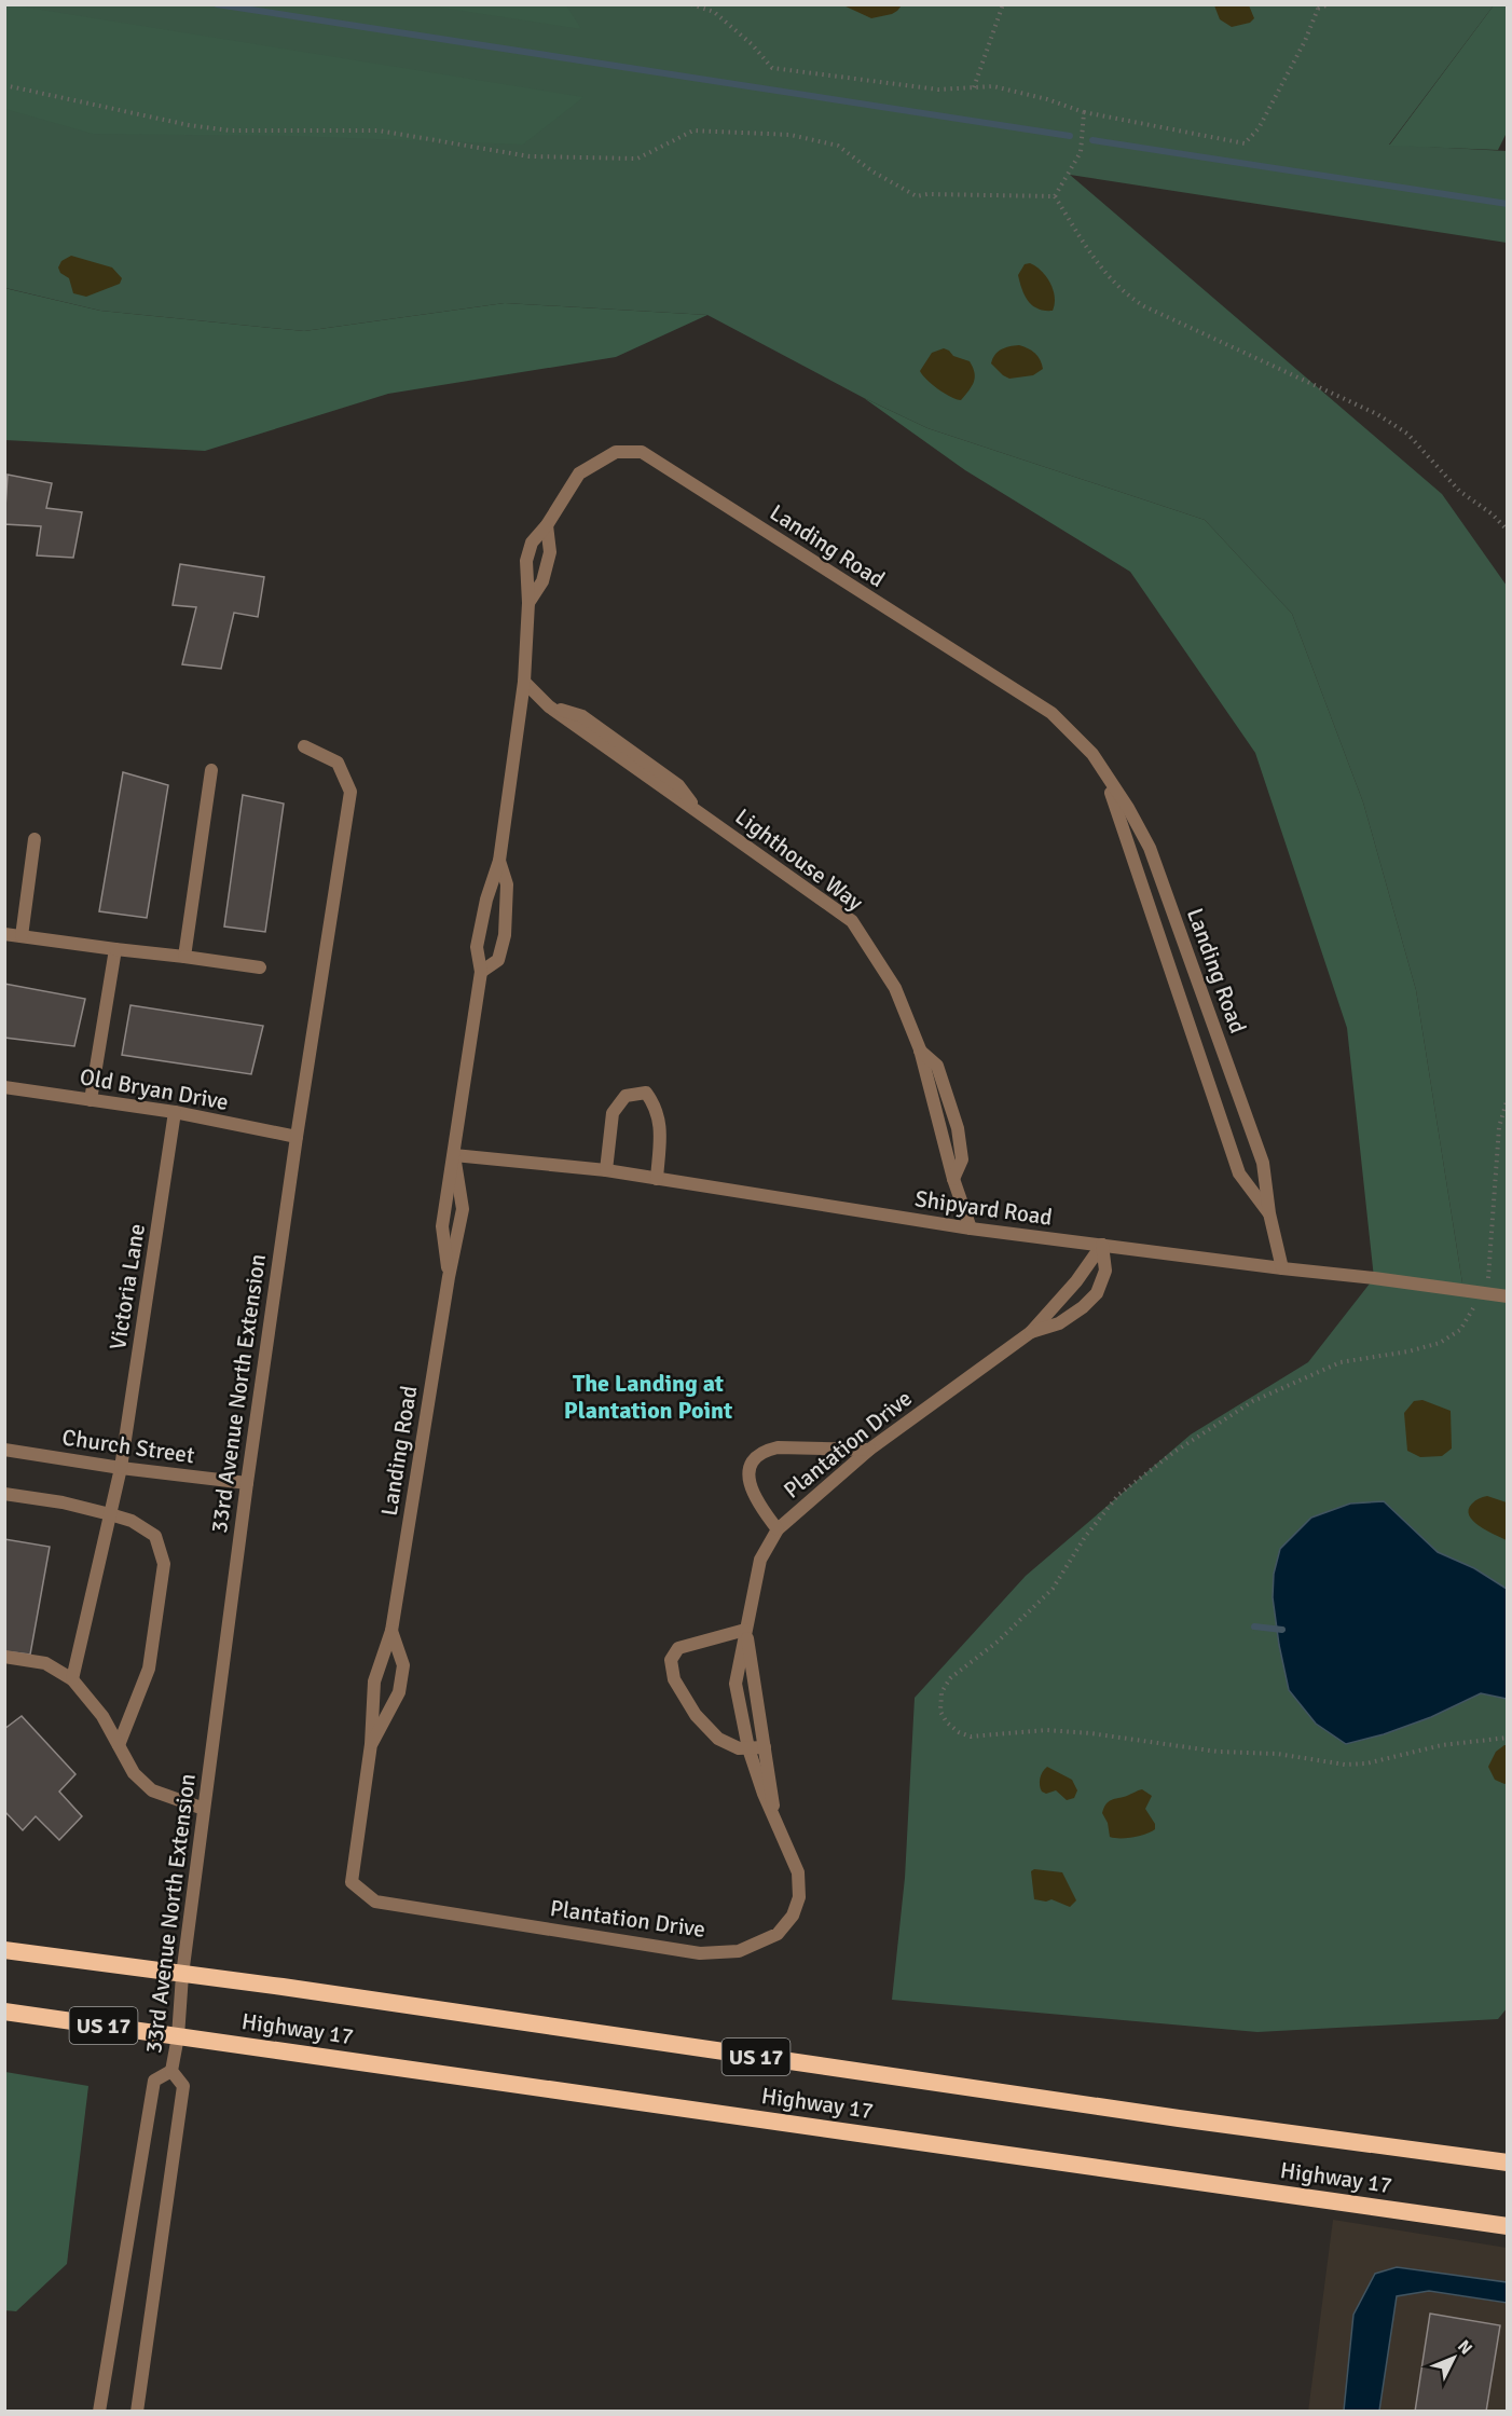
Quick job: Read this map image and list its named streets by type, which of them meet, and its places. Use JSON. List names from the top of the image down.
{
  "streets": {
    "highway": ["US 17", "Highway 17"],
    "street": [
      "Landing Road",
      "Lighthouse Way",
      "Old Bryan Drive",
      "Shipyard Road",
      "Victoria Lane",
      "33rd Avenue North Extension",
      "Plantation Drive",
      "Church Street"
    ]
  },
  "crossings": [
    ["Landing Road", "Lighthouse Way"],
    ["Landing Road", "Shipyard Road"],
    ["Landing Road", "Plantation Drive"],
    ["Lighthouse Way", "Shipyard Road"],
    ["Old Bryan Drive", "Victoria Lane"],
    ["Old Bryan Drive", "33rd Avenue North Extension"],
    ["Shipyard Road", "Plantation Drive"],
    ["Victoria Lane", "Church Street"],
    ["33rd Avenue North Extension", "Church Street"],
    ["33rd Avenue North Extension", "Highway 17"]
  ],
  "districts": ["The Landing at Plantation Point"],
  "north": "top right"
}
